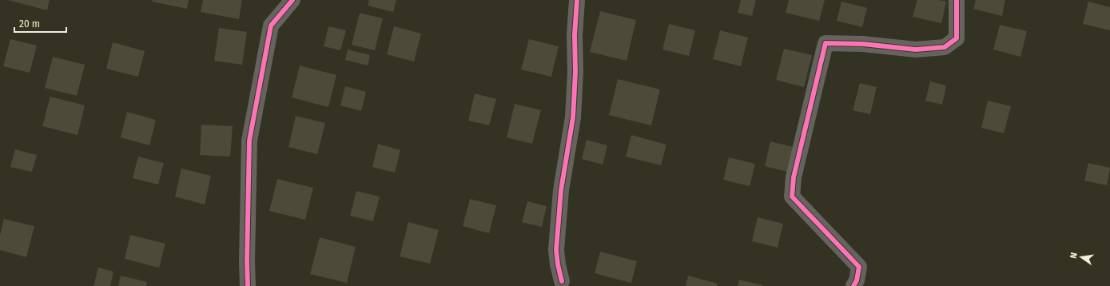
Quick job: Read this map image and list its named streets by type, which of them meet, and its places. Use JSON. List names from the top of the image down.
{
  "scale_bar": "20 m",
  "north": "left"
}
